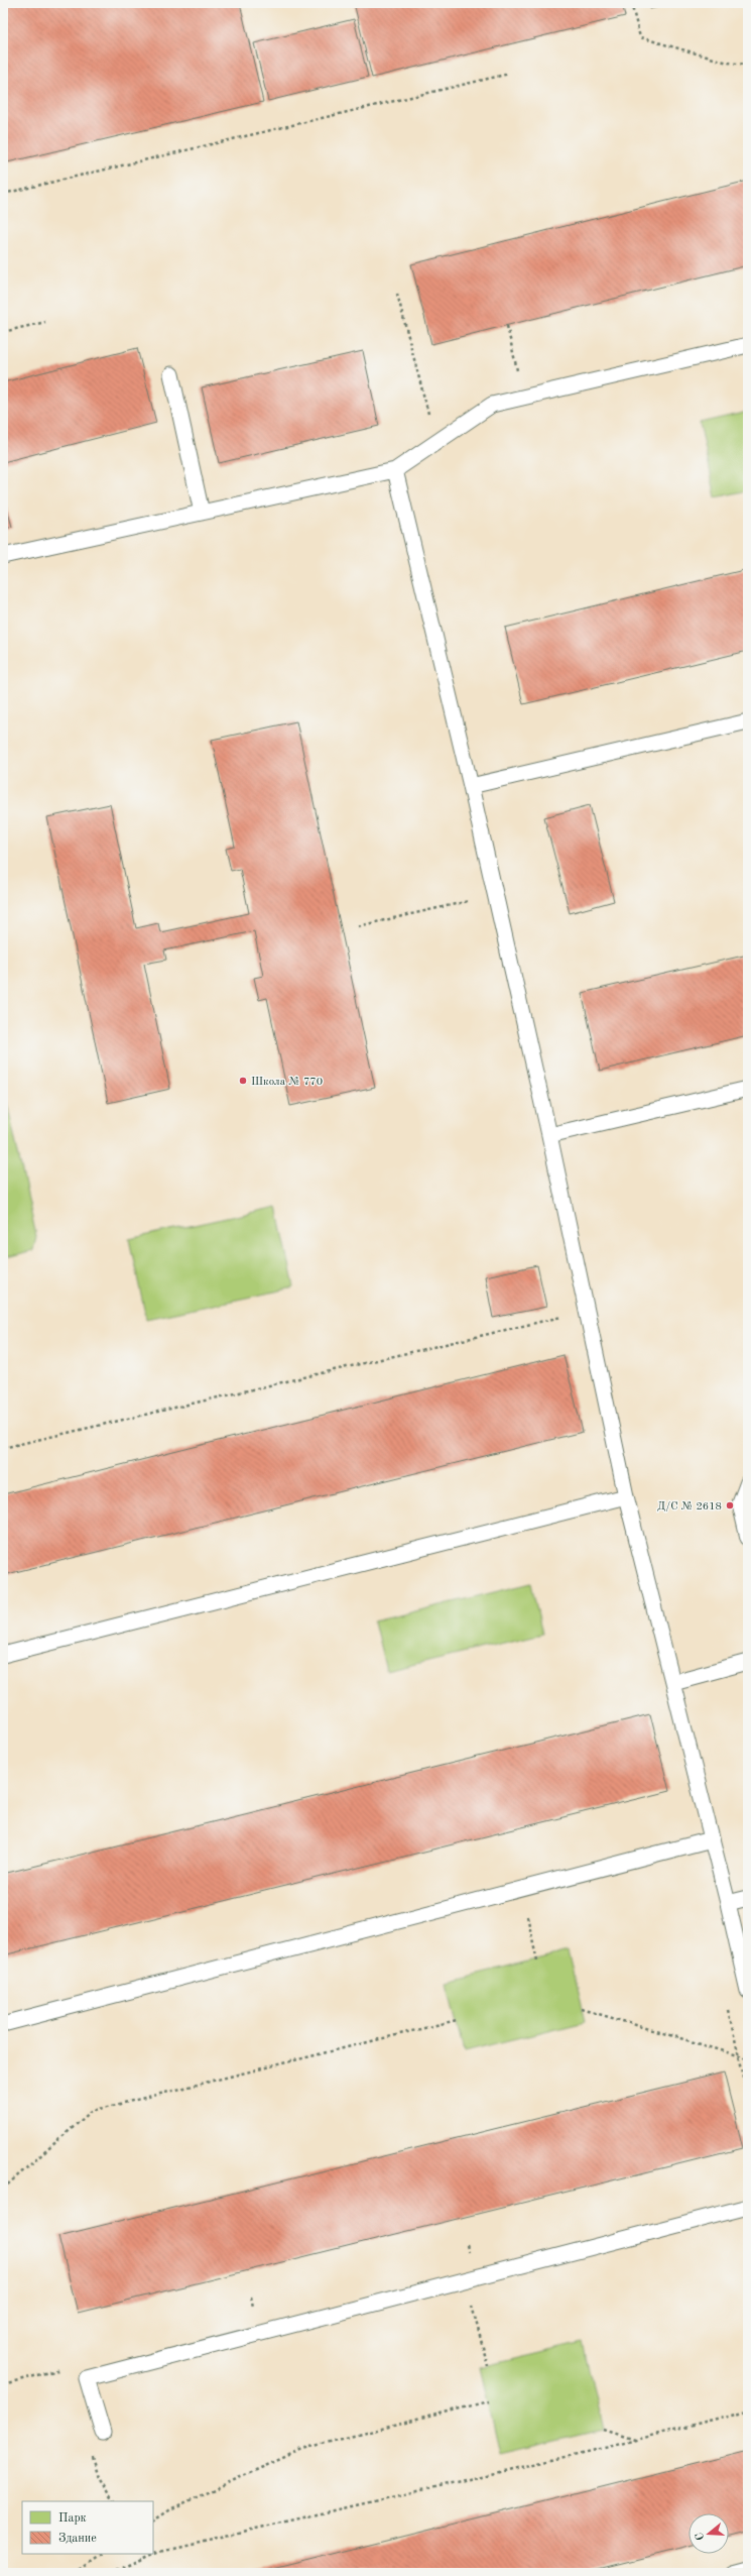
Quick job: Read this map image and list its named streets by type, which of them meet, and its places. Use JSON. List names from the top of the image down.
{
  "places": ["Школа № 770", "Д/C № 2618"],
  "legend": ["Парк", "Здание"],
  "north": "left"
}
